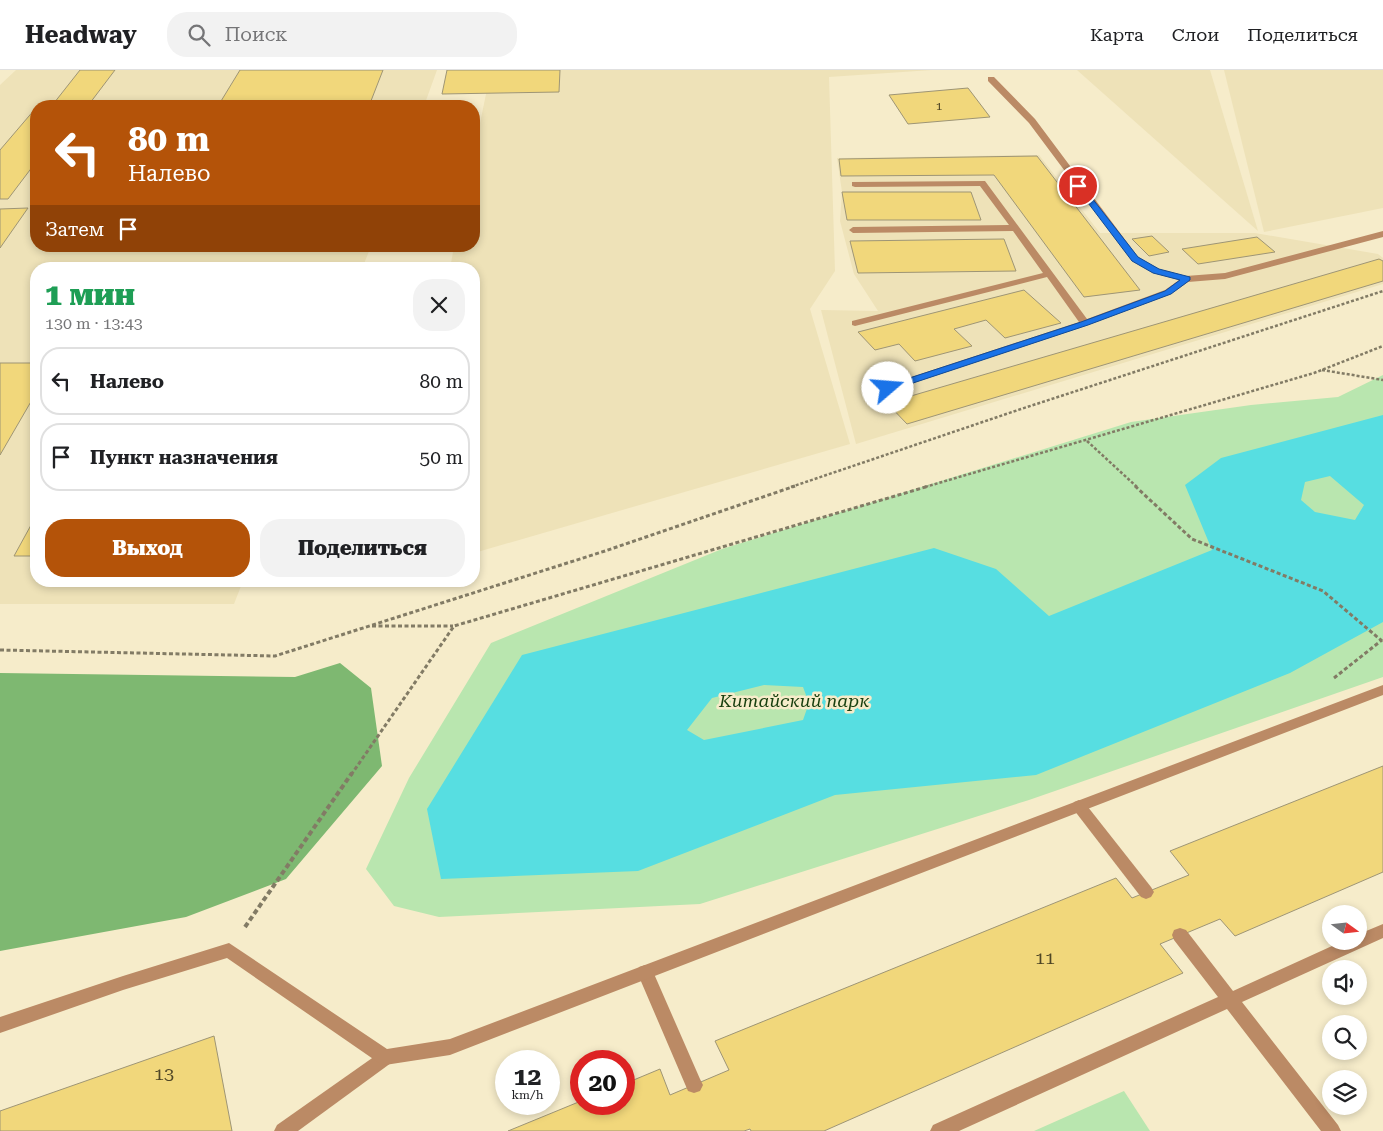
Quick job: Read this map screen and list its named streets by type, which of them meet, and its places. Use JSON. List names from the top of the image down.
{
  "parks": ["Китайский парк"],
  "house_numbers": ["1", "11", "13"],
  "north": "right",
  "page": {
    "header": "Headway",
    "search": "Поиск",
    "nav": ["Карта", "Слои", "Поделиться"],
    "turn": ["80 m", "Налево"],
    "then": "Затем",
    "heading": ["1 мин", "130 m · 13:43"],
    "list": [
      {
        "name": "Налево",
        "value": "80 m"
      },
      {
        "name": "Пункт назначения",
        "value": "50 m"
      }
    ],
    "buttons": ["Выход", "Поделиться"],
    "speed": "12 km/h",
    "limit": "20"
  }
}
